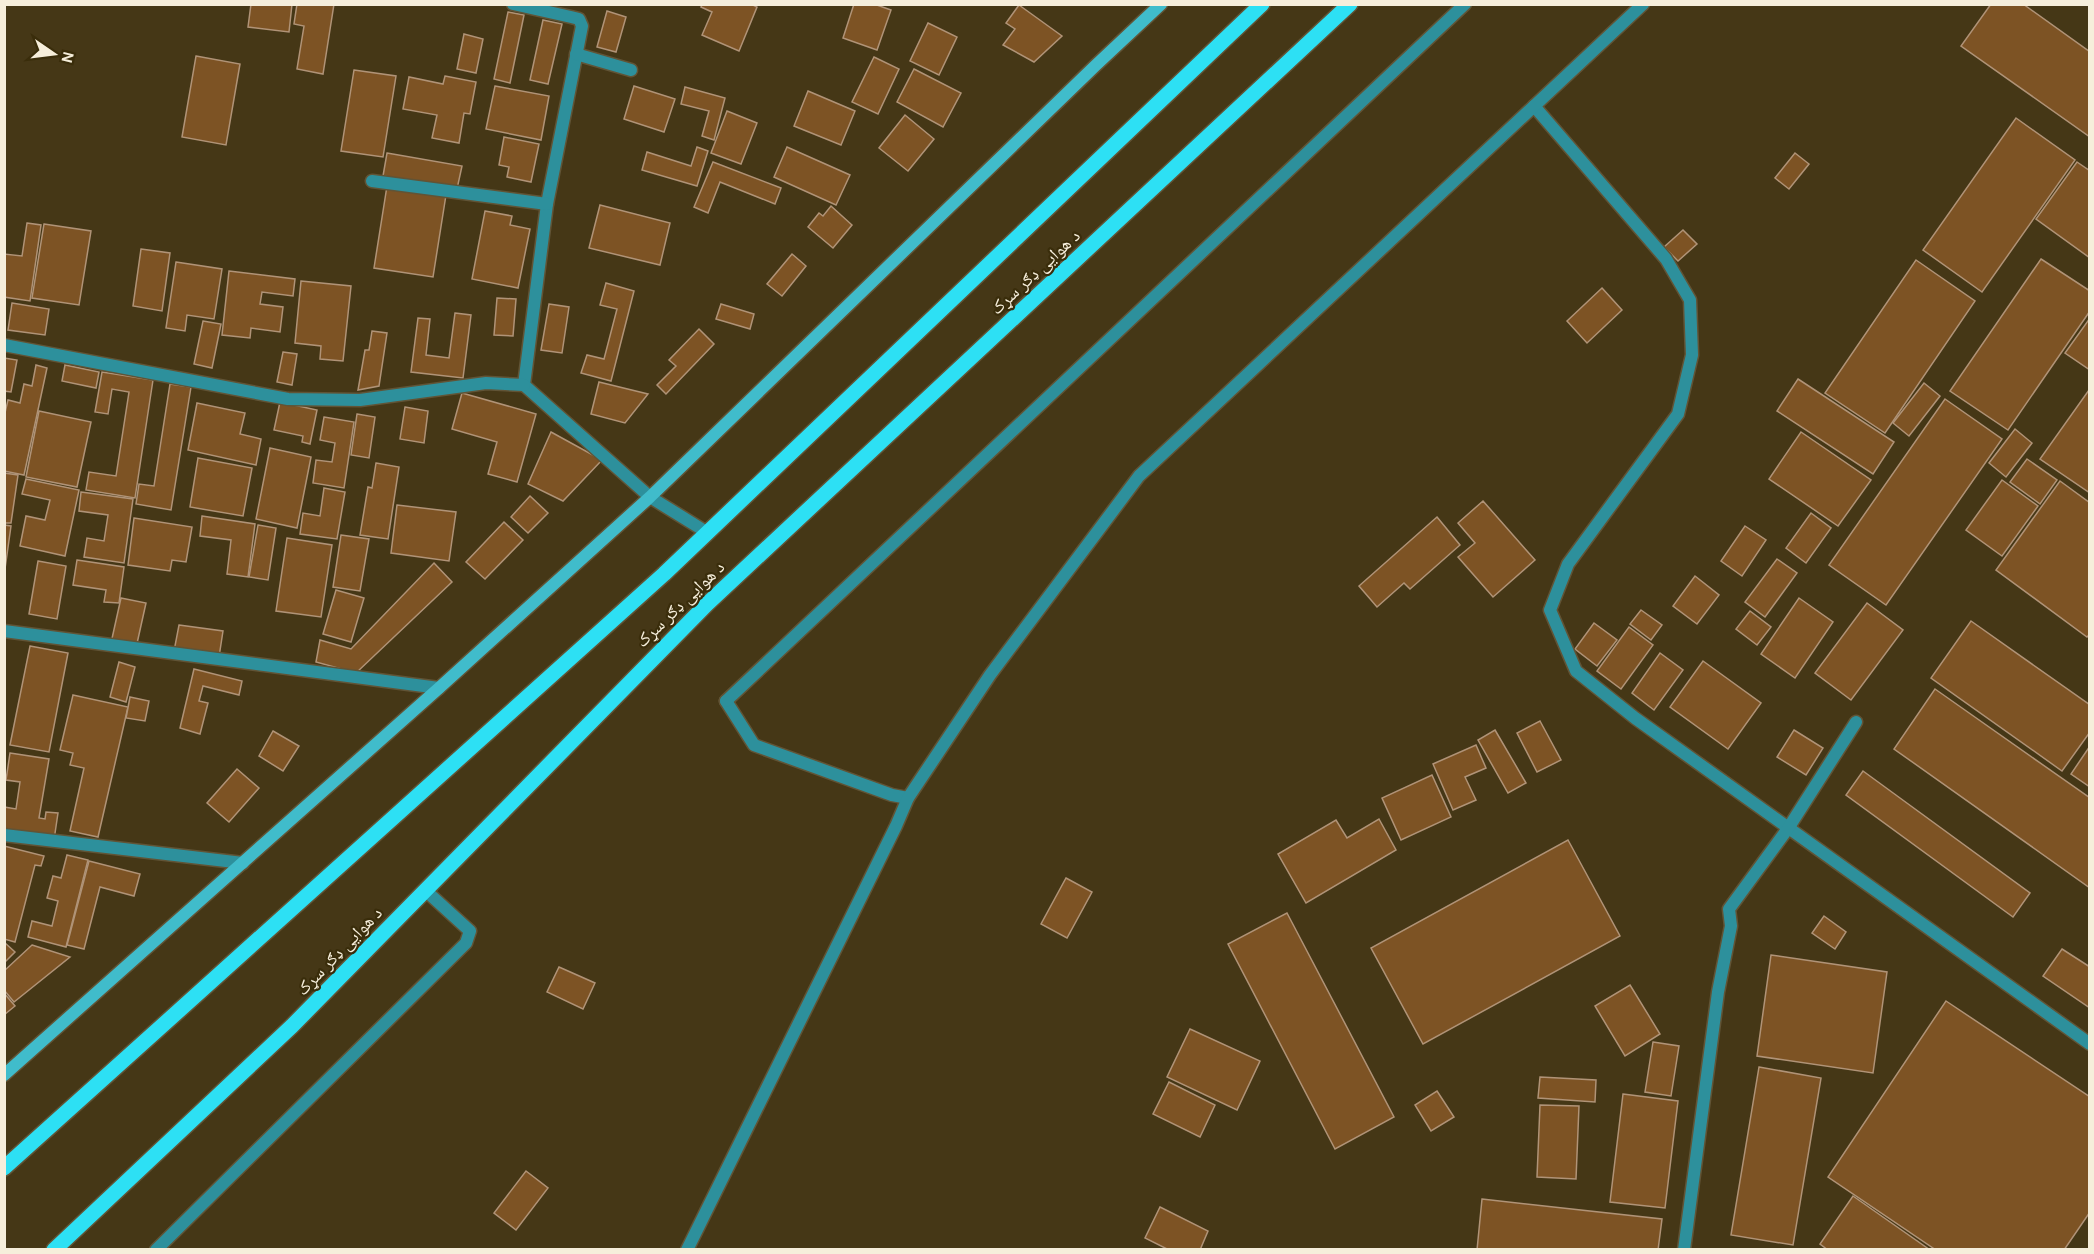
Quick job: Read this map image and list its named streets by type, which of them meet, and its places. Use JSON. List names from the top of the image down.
{
  "streets": {
    "main road": ["د هوایی ډګر سړک"]
  },
  "north": "right"
}
